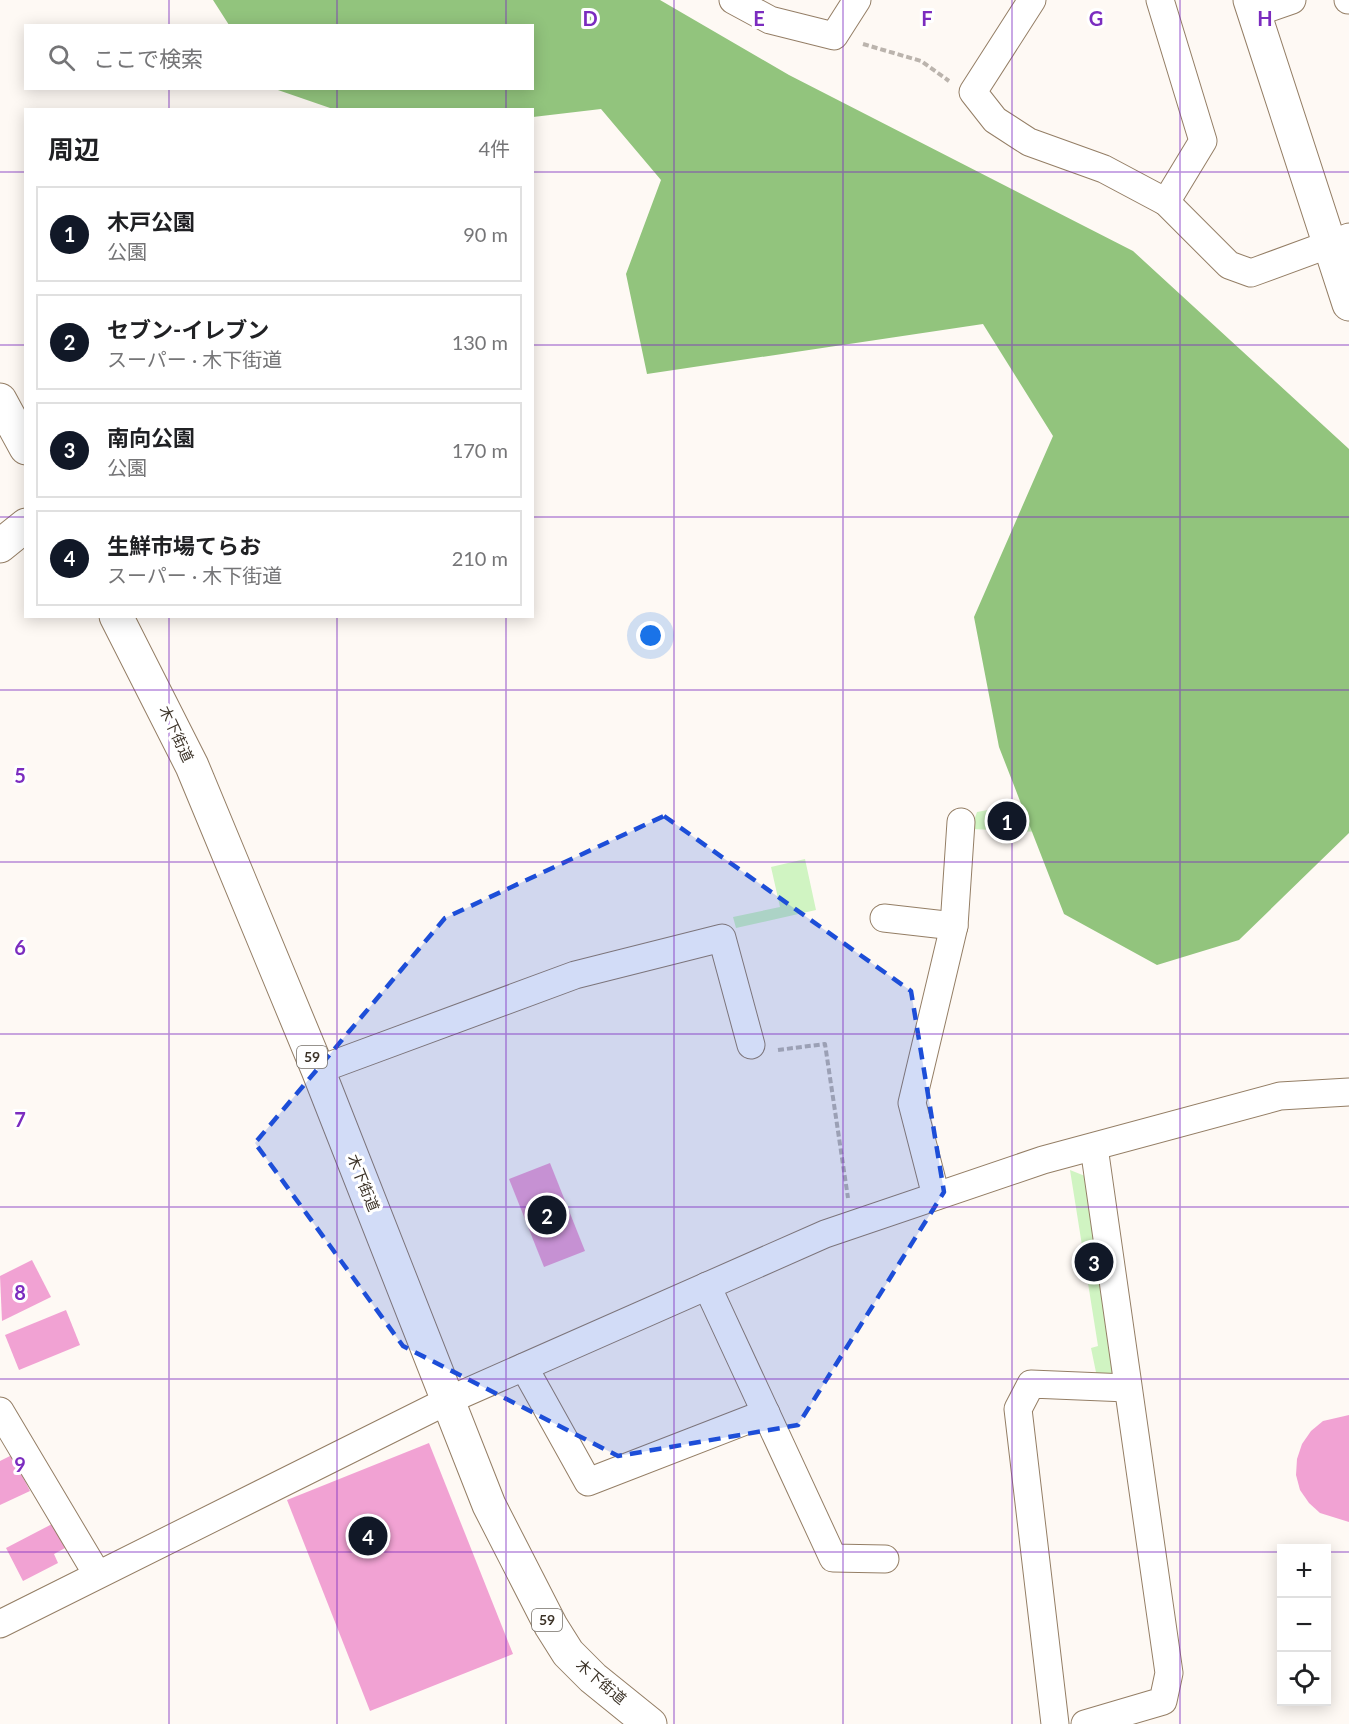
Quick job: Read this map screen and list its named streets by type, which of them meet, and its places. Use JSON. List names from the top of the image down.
{
  "streets": {
    "main road": ["木下街道", "59"]
  },
  "page": {
    "search": "ここで検索",
    "heading": ["周辺", "4件"],
    "list": [
      {
        "mark": "1",
        "name": "木戸公園",
        "note": "公園",
        "value": "90 m"
      },
      {
        "mark": "2",
        "name": "セブン-イレブン",
        "note": "スーパー · 木下街道",
        "value": "130 m"
      },
      {
        "mark": "3",
        "name": "南向公園",
        "note": "公園",
        "value": "170 m"
      },
      {
        "mark": "4",
        "name": "生鮮市場てらお",
        "note": "スーパー · 木下街道",
        "value": "210 m"
      }
    ],
    "pins": [
      "1",
      "2",
      "3",
      "4"
    ],
    "map_buttons": ["+", "−"]
  },
  "grid": {
    "columns": [
      "D",
      "E",
      "F",
      "G",
      "H"
    ],
    "rows": [
      "5",
      "6",
      "7",
      "8",
      "9"
    ]
  }
}
